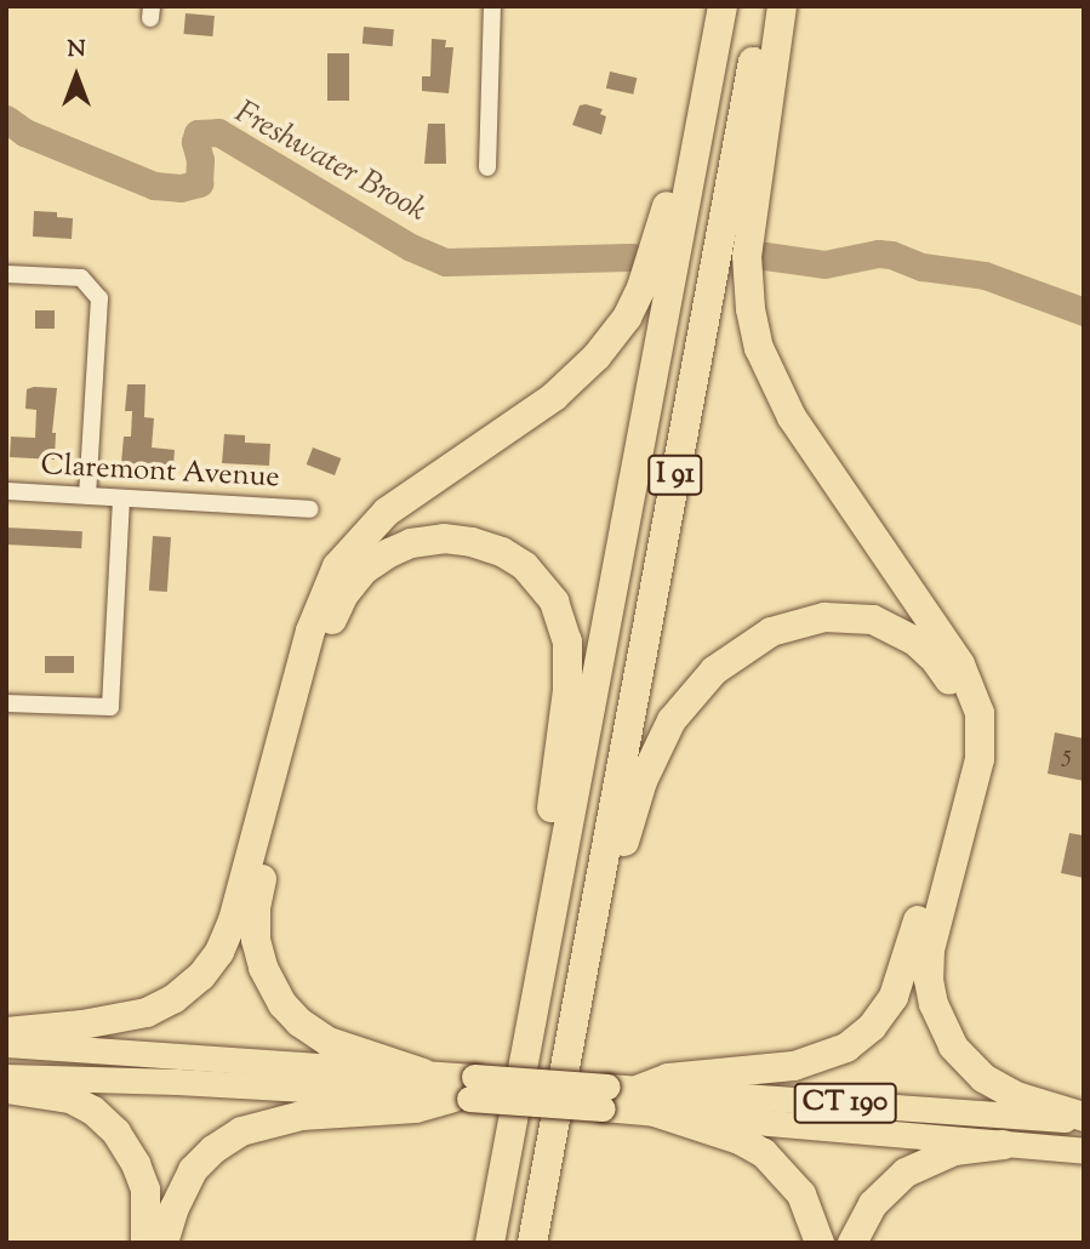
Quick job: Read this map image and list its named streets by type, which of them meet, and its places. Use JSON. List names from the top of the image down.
{
  "streets": {
    "highway": ["I 91"],
    "main road": ["CT 190"],
    "street": ["Claremont Avenue"]
  },
  "water": ["Freshwater Brook"],
  "house_numbers": ["5"],
  "north": "top"
}
